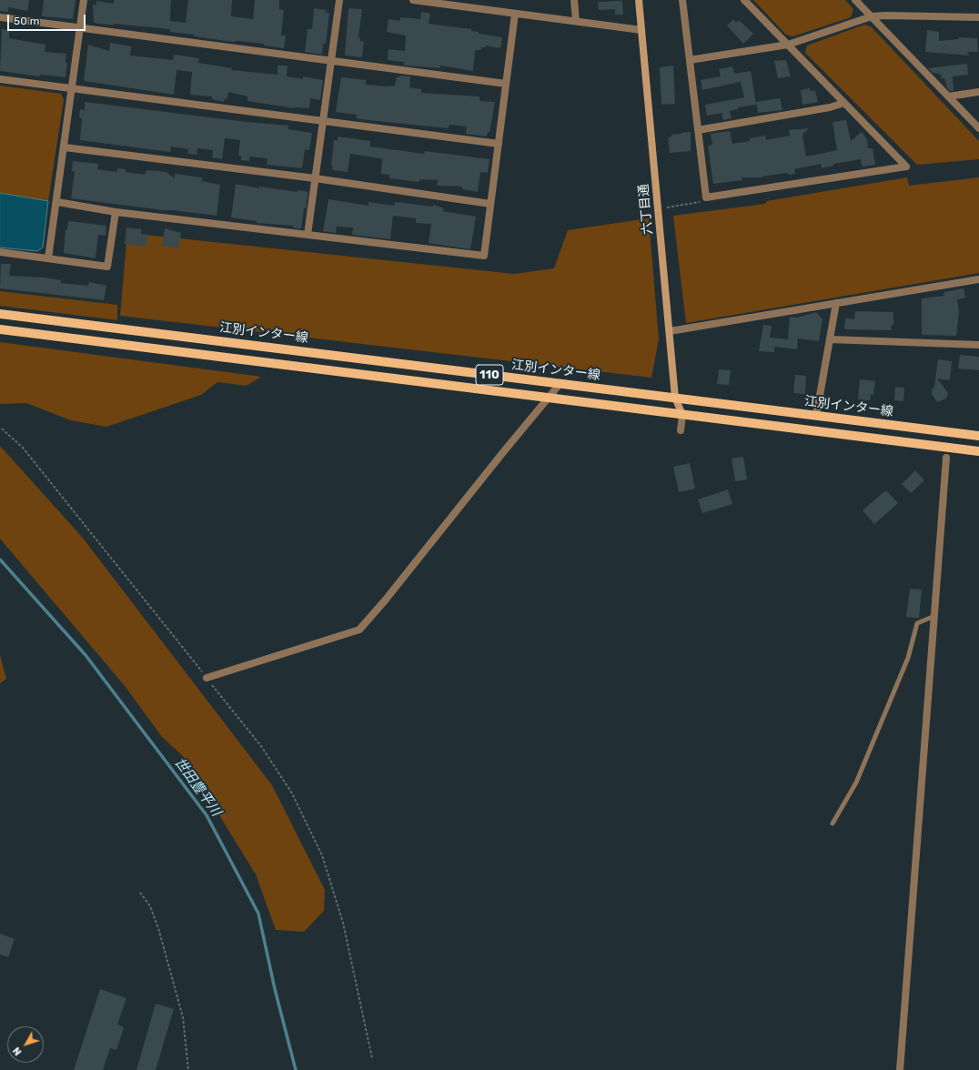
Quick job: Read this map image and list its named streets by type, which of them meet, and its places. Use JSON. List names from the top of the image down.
{
  "streets": {
    "main road": ["江別インター線", "110"],
    "street": ["六丁目通"]
  },
  "crossings": [
    ["六丁目通", "江別インター線"],
    ["六丁目通", "110"]
  ],
  "water": ["世田豊平川"],
  "scale_bar": "50 m",
  "north": "bottom left"
}
